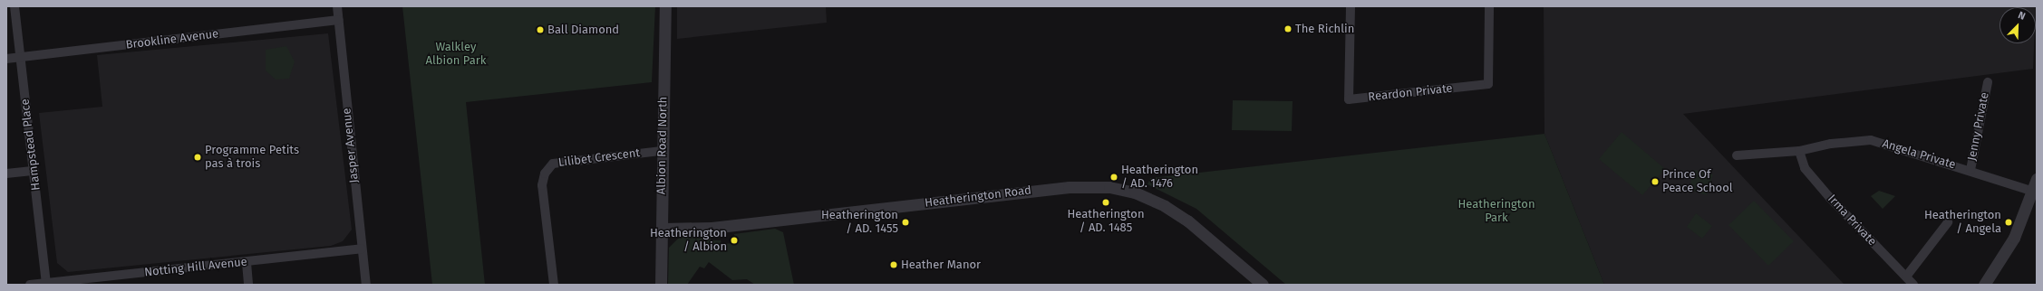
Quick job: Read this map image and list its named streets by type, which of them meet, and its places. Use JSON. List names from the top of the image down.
{
  "streets": {
    "street": [
      "Brookline Avenue",
      "Reardon Private",
      "Jenny Private",
      "Hampstead Place",
      "Jasper Avenue",
      "Albion Road North",
      "Angela Private",
      "Lilibet Crescent",
      "Heatherington Road",
      "Irma Private",
      "Notting Hill Avenue"
    ]
  },
  "crossings": [
    ["Brookline Avenue", "Hampstead Place"],
    ["Brookline Avenue", "Jasper Avenue"],
    ["Jenny Private", "Angela Private"],
    ["Hampstead Place", "Notting Hill Avenue"],
    ["Jasper Avenue", "Notting Hill Avenue"],
    ["Albion Road North", "Lilibet Crescent"],
    ["Albion Road North", "Heatherington Road"],
    ["Angela Private", "Irma Private"]
  ],
  "parks": ["Walkley Albion Park", "Heatherington Park"],
  "places": [
    "The Richlin",
    "Ball Diamond",
    "Programme Petits pas à trois",
    "Heatherington / AD. 1476",
    "Prince Of Peace School",
    "Heatherington / AD. 1485",
    "Heatherington / AD. 1455",
    "Heatherington / Angela",
    "Heatherington / Albion",
    "Heather Manor"
  ],
  "north": "top right"
}
